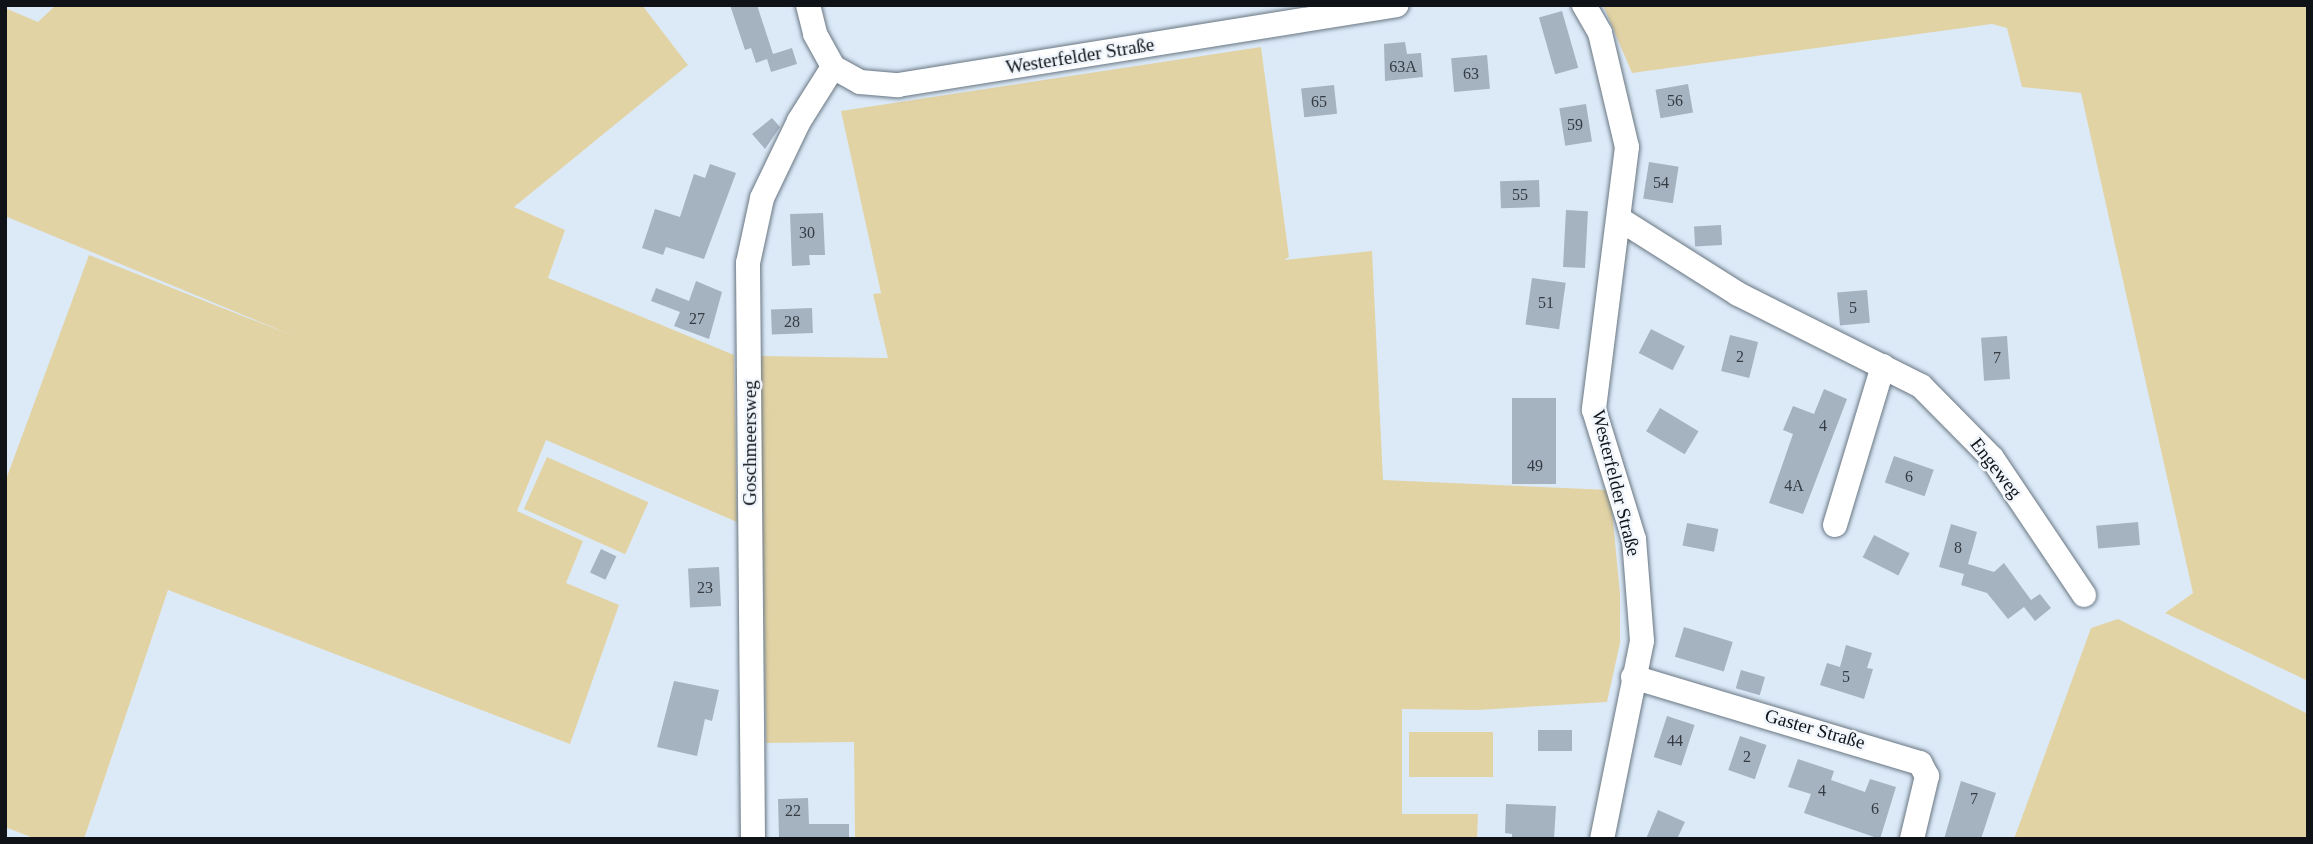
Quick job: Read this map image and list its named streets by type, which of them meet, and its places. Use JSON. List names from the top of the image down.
{
  "streets": {
    "street": [
      "Westerfelder Straße",
      "Goschmeersweg",
      "Engeweg",
      "Gaster Straße"
    ]
  },
  "crossings": [
    ["Westerfelder Straße", "Goschmeersweg"],
    ["Westerfelder Straße", "Engeweg"],
    ["Westerfelder Straße", "Gaster Straße"]
  ],
  "house_numbers": [
    "63A",
    "63",
    "56",
    "65",
    "59",
    "54",
    "55",
    "30",
    "51",
    "5",
    "27",
    "28",
    "2",
    "7",
    "4",
    "49",
    "6",
    "4A",
    "8",
    "23",
    "5",
    "44",
    "2",
    "4",
    "7",
    "6",
    "22"
  ]
}
